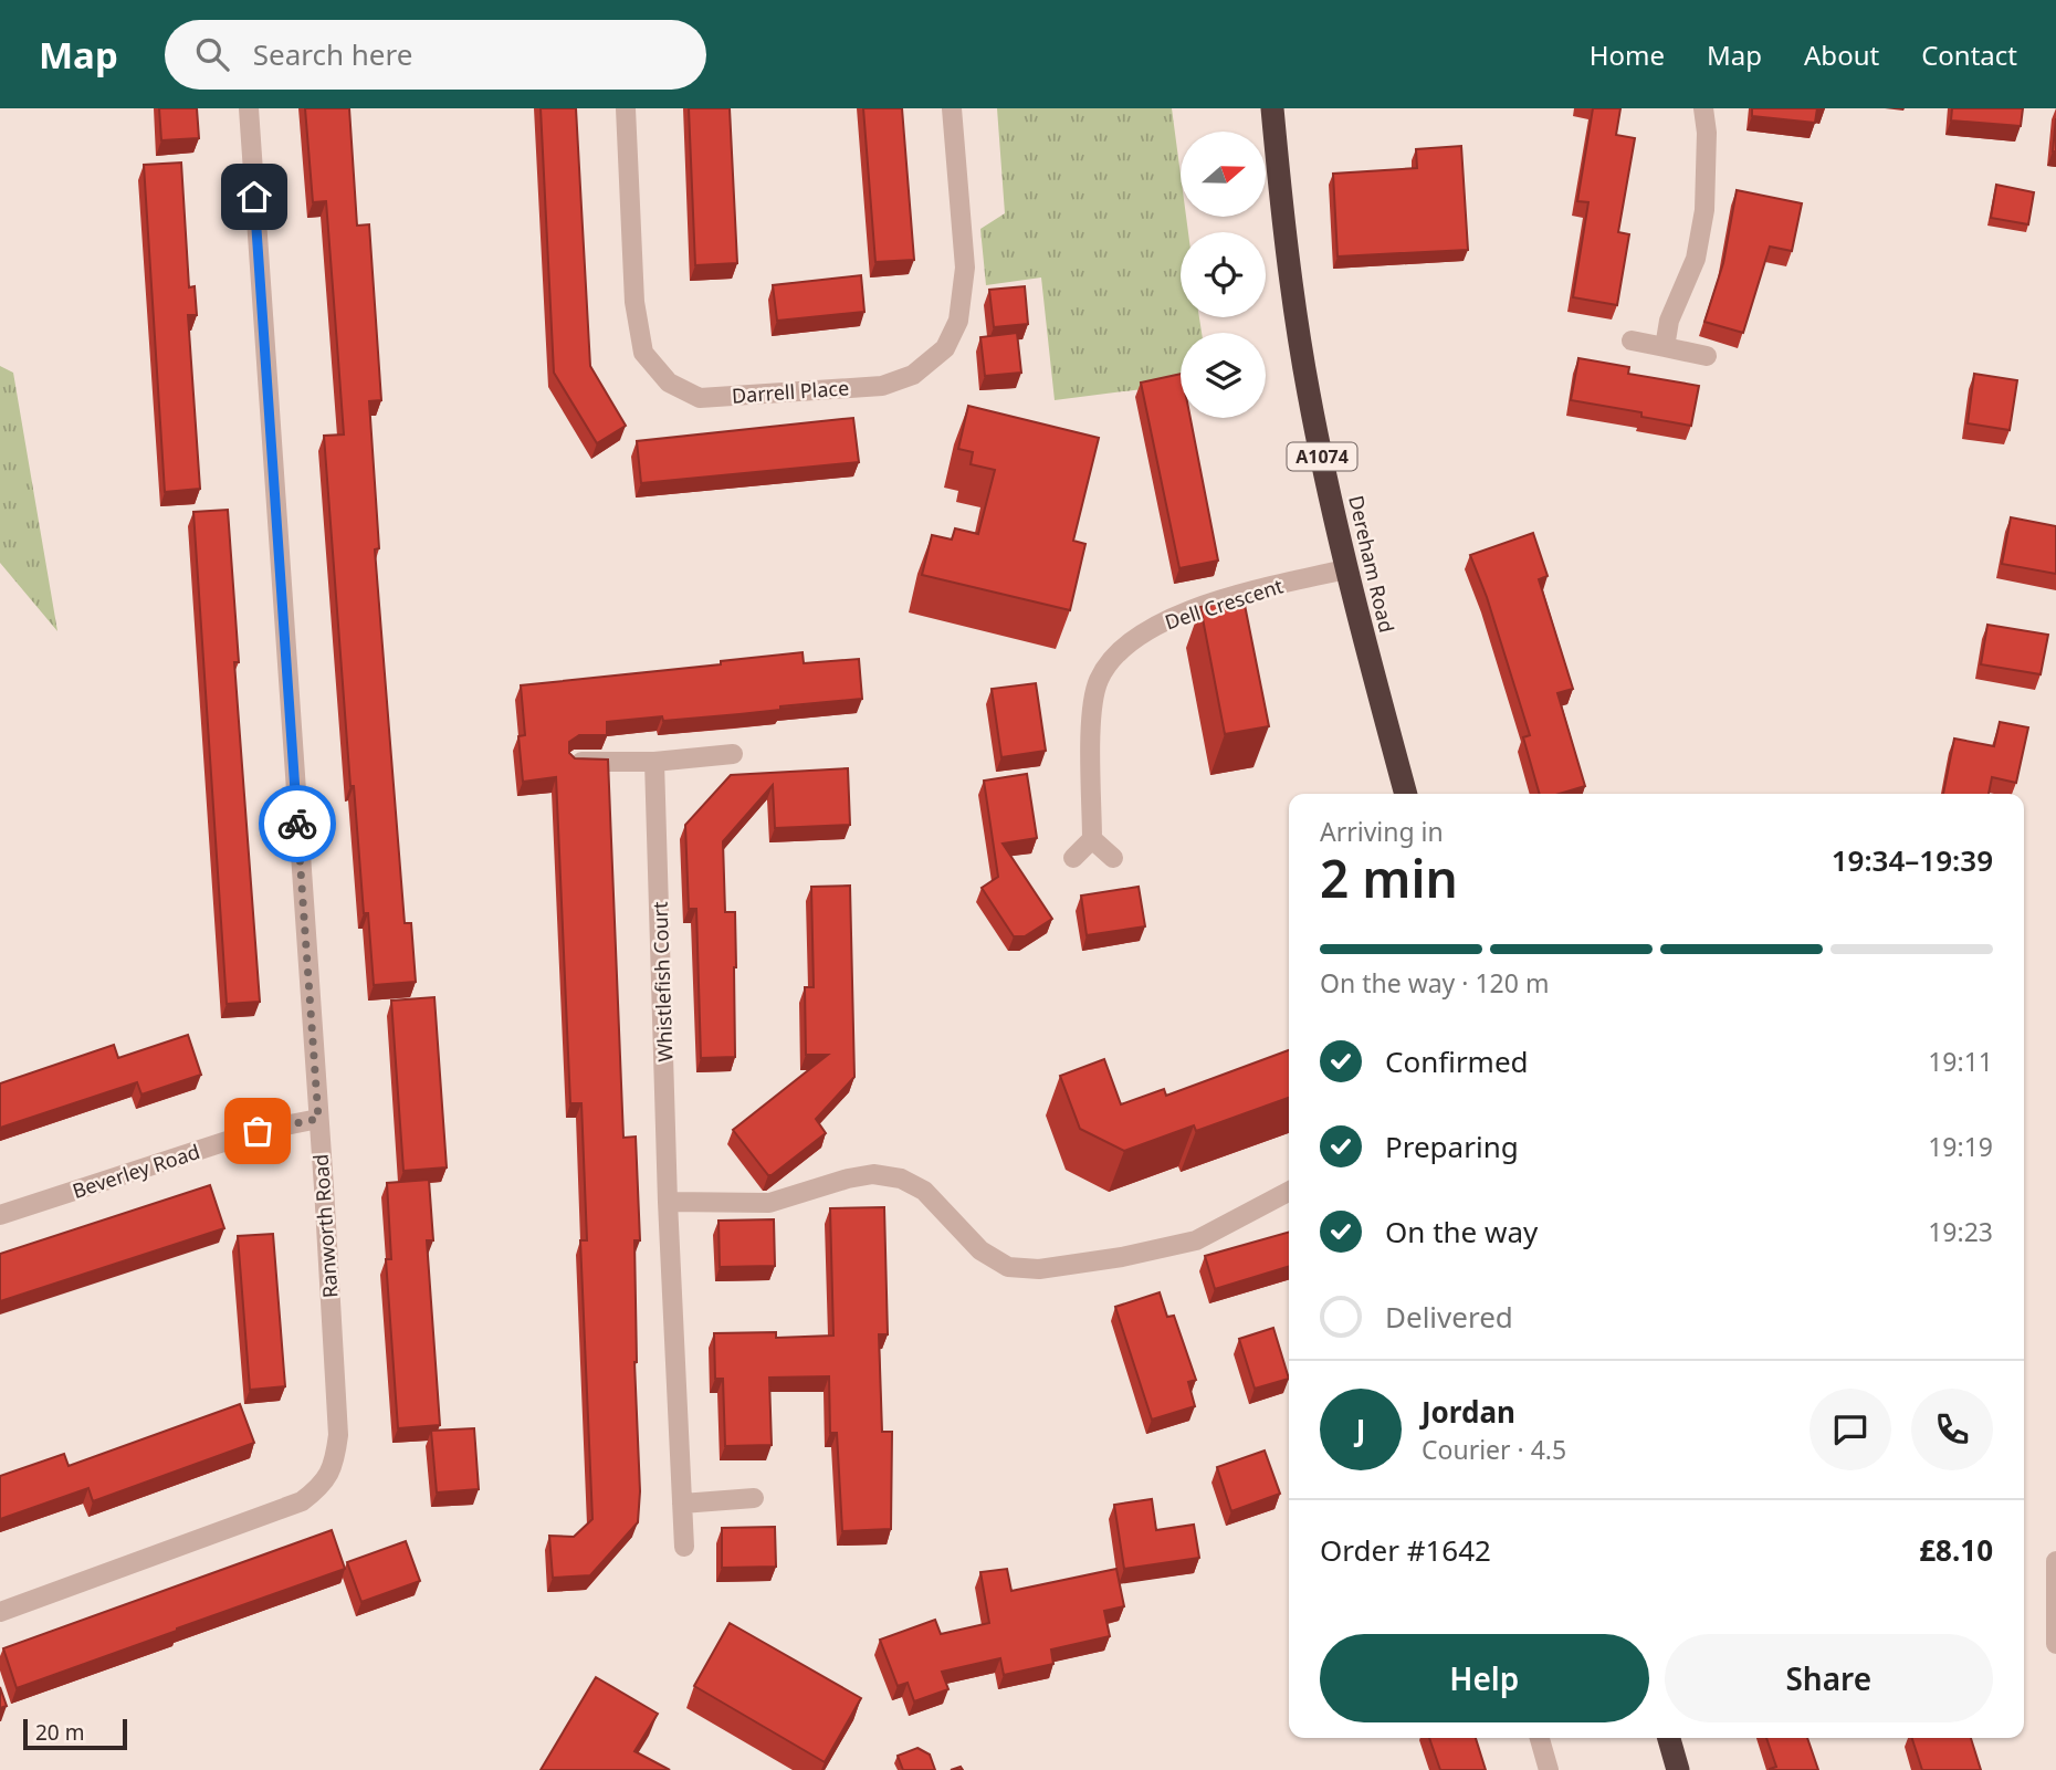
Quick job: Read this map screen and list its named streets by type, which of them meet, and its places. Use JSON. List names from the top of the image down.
{
  "streets": {
    "highway": ["A1074", "Dereham Road"],
    "street": [
      "Darrell Place",
      "Dell Crescent",
      "Whistlefish Court",
      "Beverley Road",
      "Ranworth Road"
    ]
  },
  "crossings": [
    ["Dereham Road", "Dell Crescent"],
    ["Beverley Road", "Ranworth Road"]
  ],
  "scale_bar": "20 m",
  "north": "right",
  "page": {
    "header": "Map",
    "search": "Search here",
    "nav": [
      "Home",
      "Map",
      "About",
      "Contact"
    ],
    "heading": ["2 min", "Arriving in", "19:34–19:39"],
    "panel": [
      "Jordan",
      "Courier · 4.5",
      "Order #1642",
      "£8.10"
    ],
    "bar": "On the way · 120 m",
    "list": [
      ["Confirmed", "19:11"],
      ["Preparing", "19:19"],
      ["On the way", "19:23"],
      "Delivered"
    ],
    "round": "J",
    "buttons": ["Help", "Share"],
    "scale": "20 m"
  }
}
